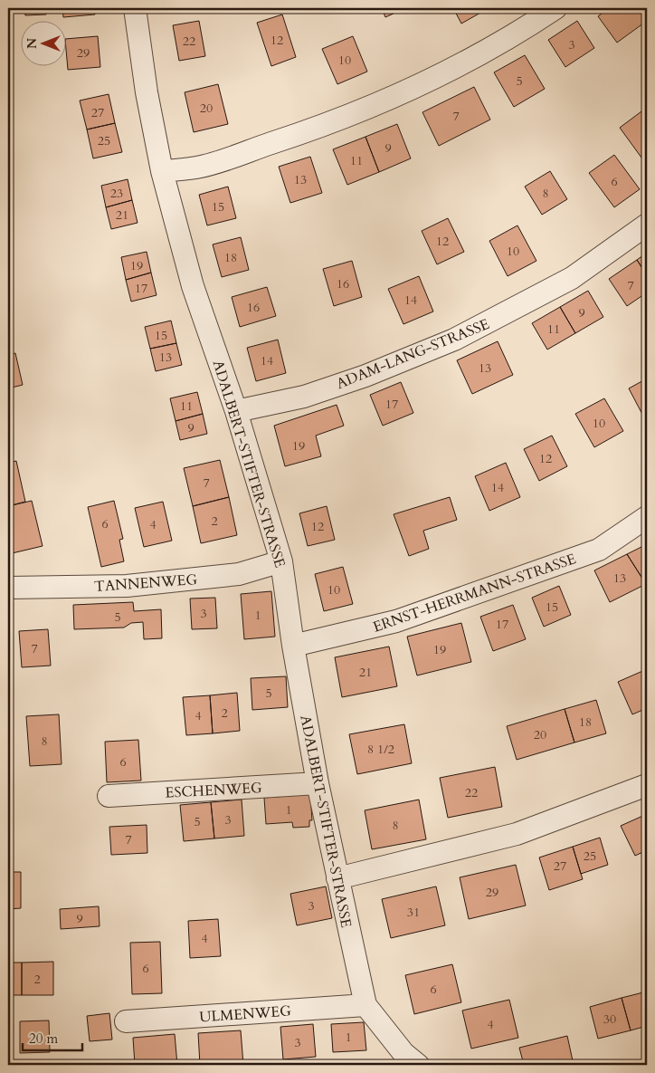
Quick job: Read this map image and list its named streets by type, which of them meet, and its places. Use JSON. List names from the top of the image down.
{
  "streets": {
    "street": [
      "ADAM-LANG-STRASSE",
      "ADALBERT-STIFTER-STRASSE",
      "TANNENWEG",
      "ERNST-HERRMANN-STRASSE",
      "ESCHENWEG",
      "ULMENWEG"
    ]
  },
  "crossings": [
    ["ADAM-LANG-STRASSE", "ADALBERT-STIFTER-STRASSE"],
    ["ADALBERT-STIFTER-STRASSE", "TANNENWEG"],
    ["ADALBERT-STIFTER-STRASSE", "ERNST-HERRMANN-STRASSE"],
    ["ADALBERT-STIFTER-STRASSE", "ESCHENWEG"],
    ["ADALBERT-STIFTER-STRASSE", "ULMENWEG"]
  ],
  "house_numbers": [
    "12",
    "22",
    "3",
    "29",
    "10",
    "5",
    "20",
    "27",
    "7",
    "25",
    "9",
    "11",
    "13",
    "6",
    "23",
    "8",
    "15",
    "21",
    "12",
    "10",
    "18",
    "19",
    "16",
    "7",
    "17",
    "14",
    "16",
    "9",
    "11",
    "15",
    "13",
    "14",
    "13",
    "17",
    "11",
    "10",
    "9",
    "19",
    "12",
    "7",
    "14",
    "2",
    "6",
    "4",
    "12",
    "13",
    "10",
    "15",
    "3",
    "1",
    "5",
    "17",
    "7",
    "19",
    "21",
    "5",
    "2",
    "4",
    "18",
    "20",
    "8",
    "8 1/2",
    "6",
    "22",
    "1",
    "3",
    "5",
    "8",
    "7",
    "25",
    "27",
    "29",
    "3",
    "31",
    "9",
    "4",
    "6",
    "2",
    "6",
    "30",
    "4",
    "1",
    "3"
  ],
  "scale_bar": "20 m",
  "north": "left"
}
